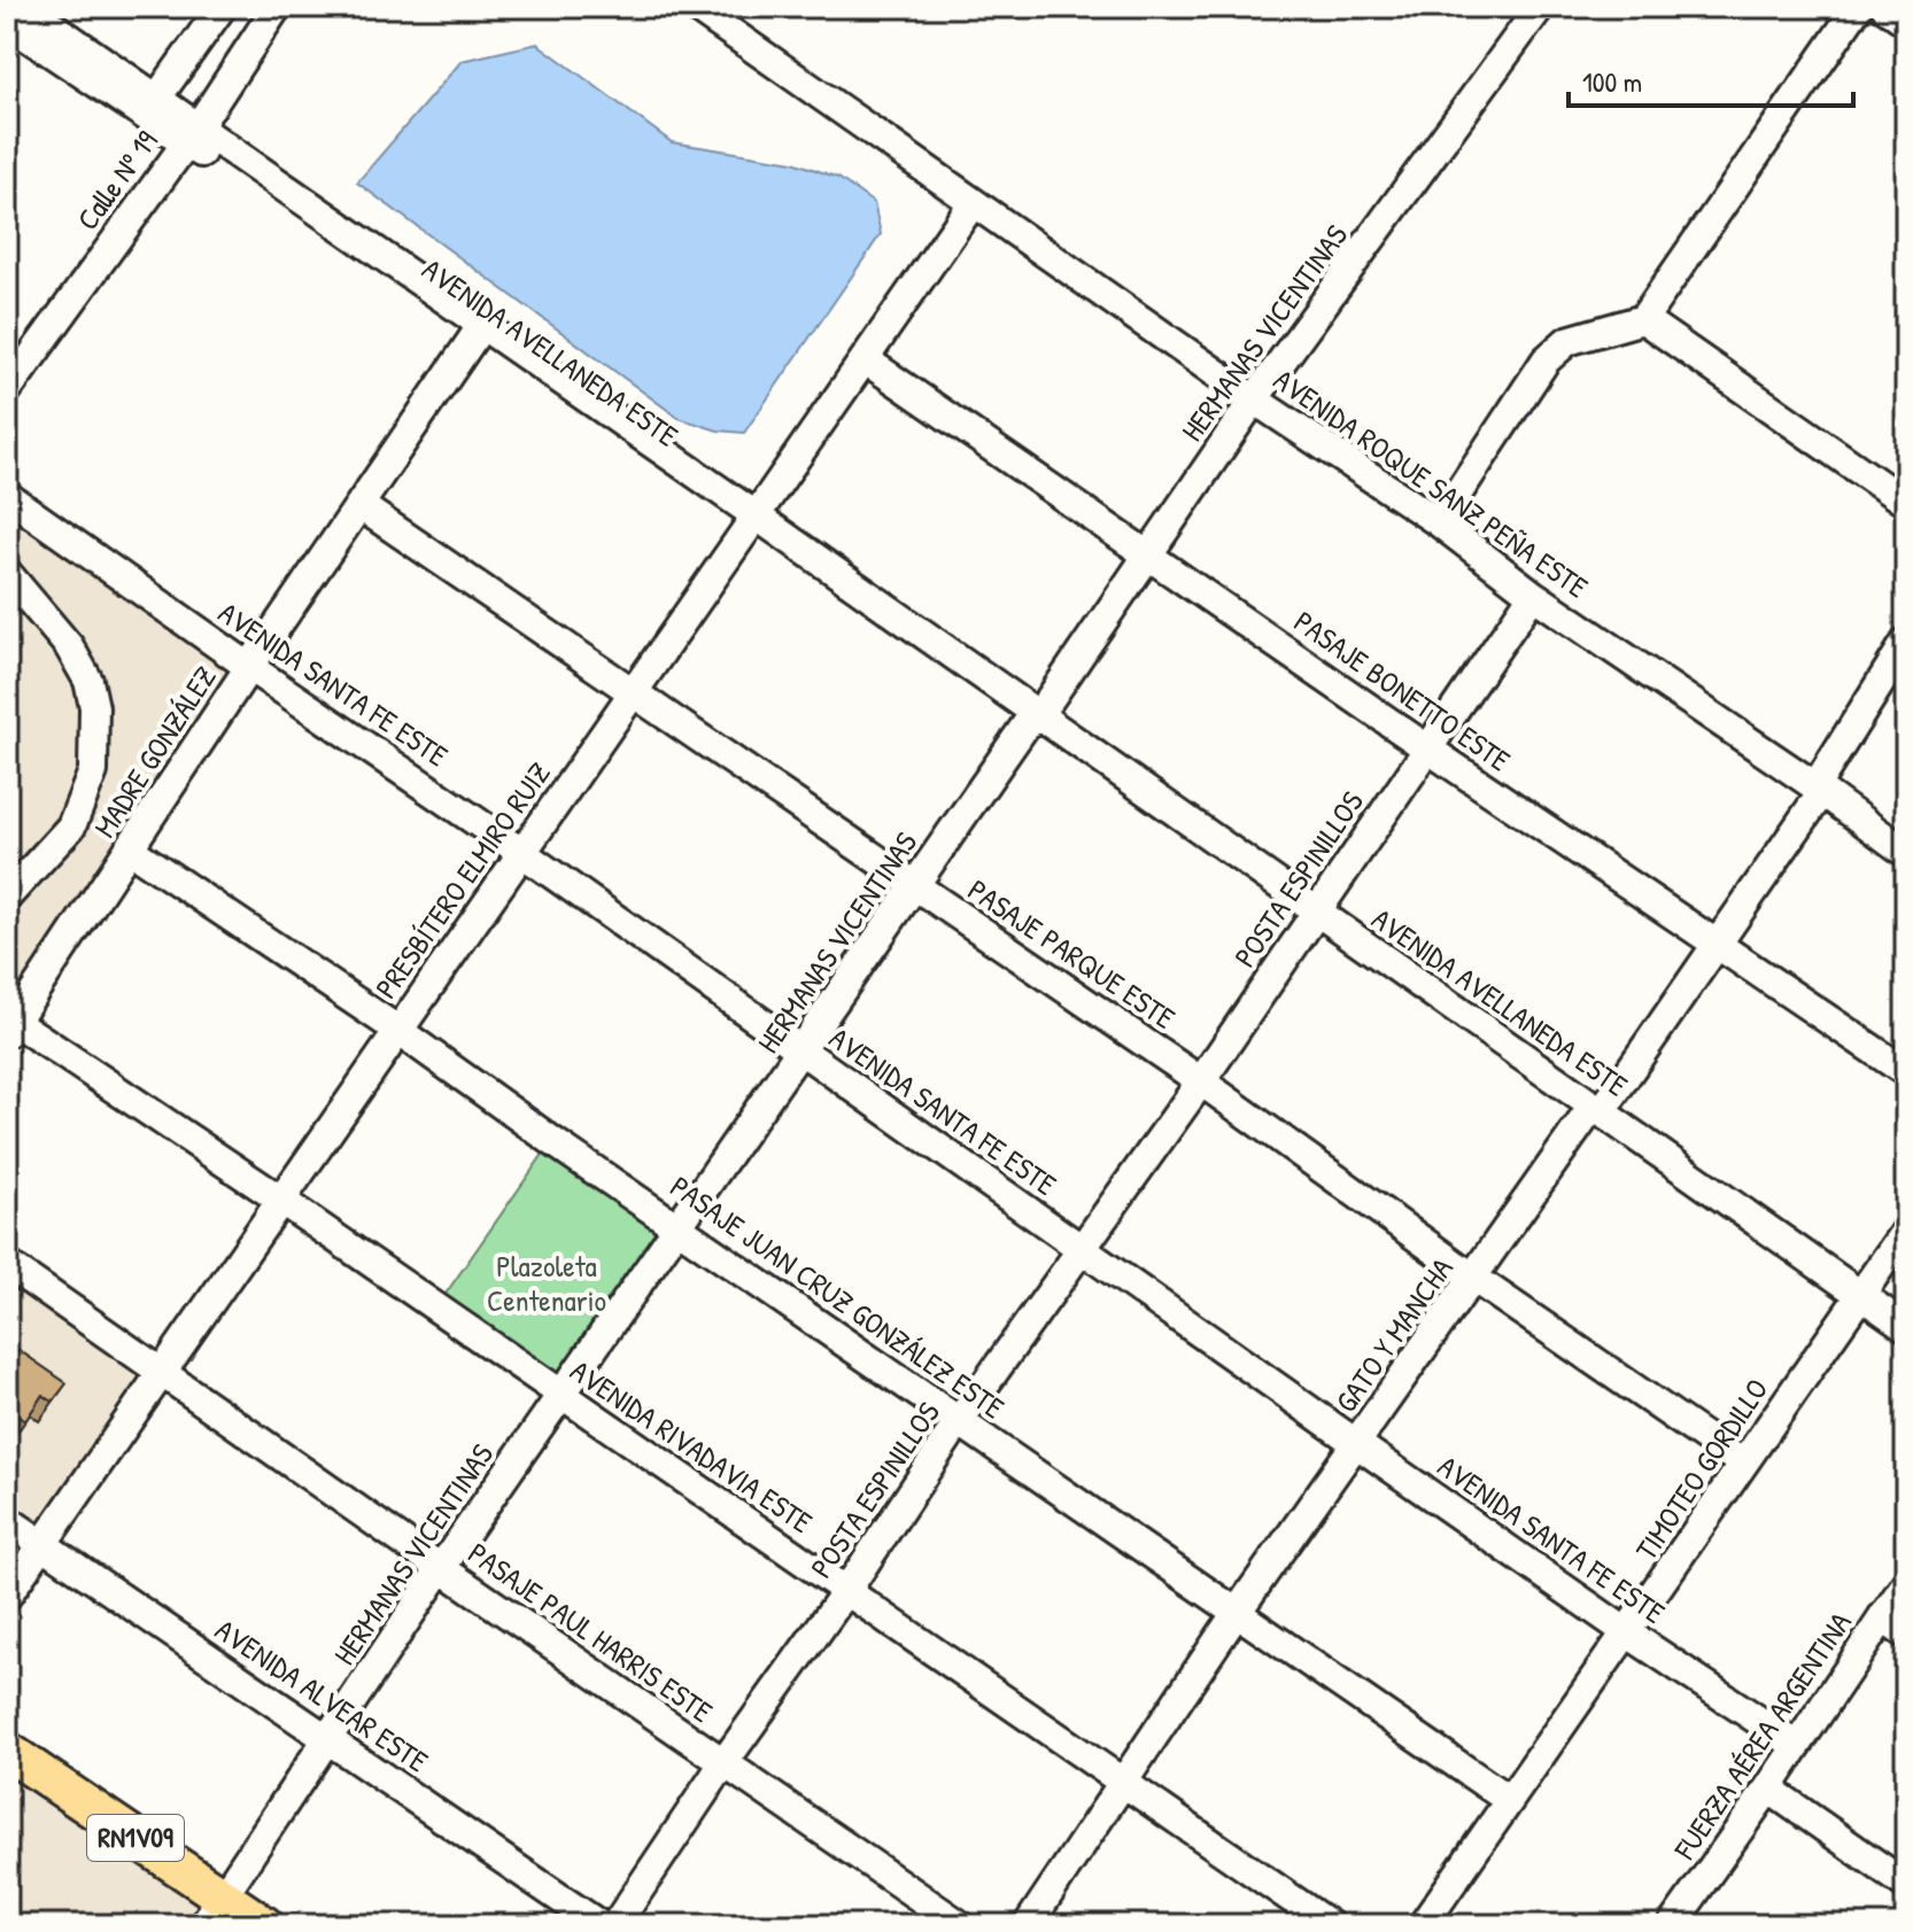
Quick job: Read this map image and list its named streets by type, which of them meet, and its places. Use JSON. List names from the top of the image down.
{
  "streets": {
    "main road": ["RN1V09"],
    "street": [
      "Calle Nº 19",
      "HERMANAS VICENTINAS",
      "AVENIDA AVELLANEDA ESTE",
      "AVENIDA ROQUE SANZ PEÑA ESTE",
      "AVENIDA SANTA FE ESTE",
      "PASAJE BONETTO ESTE",
      "MADRE GONZÁLEZ",
      "POSTA ESPINILLOS",
      "PRESBÍTERO ELMIRO RUIZ",
      "PASAJE PARQUE ESTE",
      "PASAJE JUAN CRUZ GONZÁLEZ ESTE",
      "GATO Y MANCHA",
      "AVENIDA RIVADAVIA ESTE",
      "TIMOTEO GORDILLO",
      "PASAJE PAUL HARRIS ESTE",
      "AVENIDA ALVEAR ESTE",
      "FUERZA AÉREA ARGENTINA"
    ]
  },
  "crossings": [
    ["Calle Nº 19", "AVENIDA AVELLANEDA ESTE"],
    ["HERMANAS VICENTINAS", "AVENIDA AVELLANEDA ESTE"],
    ["HERMANAS VICENTINAS", "AVENIDA ROQUE SANZ PEÑA ESTE"],
    ["HERMANAS VICENTINAS", "AVENIDA SANTA FE ESTE"],
    ["HERMANAS VICENTINAS", "PASAJE BONETTO ESTE"],
    ["HERMANAS VICENTINAS", "PASAJE PARQUE ESTE"],
    ["HERMANAS VICENTINAS", "PASAJE JUAN CRUZ GONZÁLEZ ESTE"],
    ["HERMANAS VICENTINAS", "AVENIDA RIVADAVIA ESTE"],
    ["HERMANAS VICENTINAS", "PASAJE PAUL HARRIS ESTE"],
    ["HERMANAS VICENTINAS", "AVENIDA ALVEAR ESTE"],
    ["HERMANAS VICENTINAS", "RN1V09"],
    ["AVENIDA AVELLANEDA ESTE", "MADRE GONZÁLEZ"],
    ["AVENIDA AVELLANEDA ESTE", "POSTA ESPINILLOS"],
    ["AVENIDA AVELLANEDA ESTE", "PRESBÍTERO ELMIRO RUIZ"],
    ["AVENIDA AVELLANEDA ESTE", "GATO Y MANCHA"],
    ["AVENIDA AVELLANEDA ESTE", "TIMOTEO GORDILLO"],
    ["AVENIDA ROQUE SANZ PEÑA ESTE", "POSTA ESPINILLOS"],
    ["AVENIDA ROQUE SANZ PEÑA ESTE", "PRESBÍTERO ELMIRO RUIZ"],
    ["AVENIDA ROQUE SANZ PEÑA ESTE", "GATO Y MANCHA"],
    ["AVENIDA SANTA FE ESTE", "MADRE GONZÁLEZ"],
    ["AVENIDA SANTA FE ESTE", "POSTA ESPINILLOS"],
    ["AVENIDA SANTA FE ESTE", "PRESBÍTERO ELMIRO RUIZ"],
    ["AVENIDA SANTA FE ESTE", "GATO Y MANCHA"],
    ["AVENIDA SANTA FE ESTE", "TIMOTEO GORDILLO"],
    ["AVENIDA SANTA FE ESTE", "FUERZA AÉREA ARGENTINA"],
    ["PASAJE BONETTO ESTE", "POSTA ESPINILLOS"],
    ["PASAJE BONETTO ESTE", "PRESBÍTERO ELMIRO RUIZ"],
    ["PASAJE BONETTO ESTE", "GATO Y MANCHA"],
    ["MADRE GONZÁLEZ", "PASAJE PARQUE ESTE"],
    ["MADRE GONZÁLEZ", "PASAJE JUAN CRUZ GONZÁLEZ ESTE"],
    ["MADRE GONZÁLEZ", "AVENIDA RIVADAVIA ESTE"],
    ["POSTA ESPINILLOS", "PASAJE PARQUE ESTE"],
    ["POSTA ESPINILLOS", "PASAJE JUAN CRUZ GONZÁLEZ ESTE"],
    ["POSTA ESPINILLOS", "AVENIDA RIVADAVIA ESTE"],
    ["POSTA ESPINILLOS", "PASAJE PAUL HARRIS ESTE"],
    ["PRESBÍTERO ELMIRO RUIZ", "PASAJE PARQUE ESTE"],
    ["PRESBÍTERO ELMIRO RUIZ", "PASAJE JUAN CRUZ GONZÁLEZ ESTE"],
    ["PRESBÍTERO ELMIRO RUIZ", "AVENIDA RIVADAVIA ESTE"],
    ["PRESBÍTERO ELMIRO RUIZ", "PASAJE PAUL HARRIS ESTE"],
    ["PRESBÍTERO ELMIRO RUIZ", "AVENIDA ALVEAR ESTE"],
    ["PASAJE PARQUE ESTE", "GATO Y MANCHA"],
    ["PASAJE PARQUE ESTE", "TIMOTEO GORDILLO"],
    ["PASAJE JUAN CRUZ GONZÁLEZ ESTE", "GATO Y MANCHA"],
    ["PASAJE JUAN CRUZ GONZÁLEZ ESTE", "TIMOTEO GORDILLO"],
    ["GATO Y MANCHA", "AVENIDA RIVADAVIA ESTE"]
  ],
  "parks": ["Plazoleta Centenario"],
  "scale_bar": "100 m"
}
